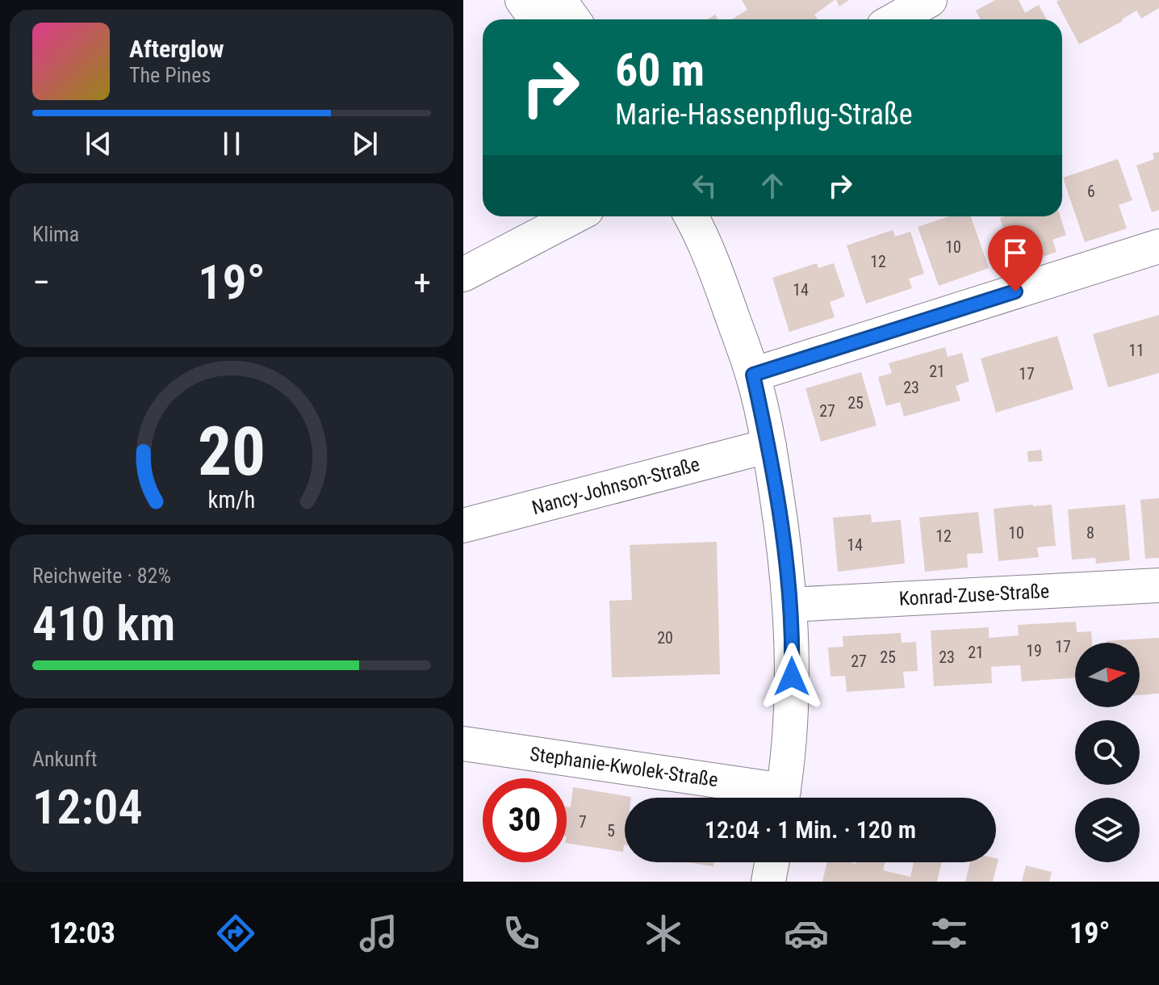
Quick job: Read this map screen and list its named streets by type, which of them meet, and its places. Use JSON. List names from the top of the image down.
{
  "streets": {
    "street": ["Nancy-Johnson-Straße", "Konrad-Zuse-Straße", "Stephanie-Kwolek-Straße"]
  },
  "house_numbers": [
    "6",
    "10",
    "12",
    "14",
    "11",
    "21",
    "17",
    "23",
    "25",
    "27",
    "10",
    "8",
    "12",
    "14",
    "20",
    "17",
    "19",
    "21",
    "25",
    "23",
    "27",
    "7",
    "5"
  ],
  "north": "right",
  "page": {
    "turn": ["60 m", "Marie-Hassenpflug-Straße"],
    "song": ["Afterglow", "The Pines"],
    "tile": [
      "Klima",
      ["Reichweite · 82%", "410 km"],
      ["Ankunft", "12:04"]
    ],
    "heat": ["−", "19°", "+"],
    "limit": "30",
    "trip": "12:04 · 1 Min. · 120 m",
    "tabs": ["12:03", "19°"],
    "gauge": ["20", "km/h"]
  }
}
